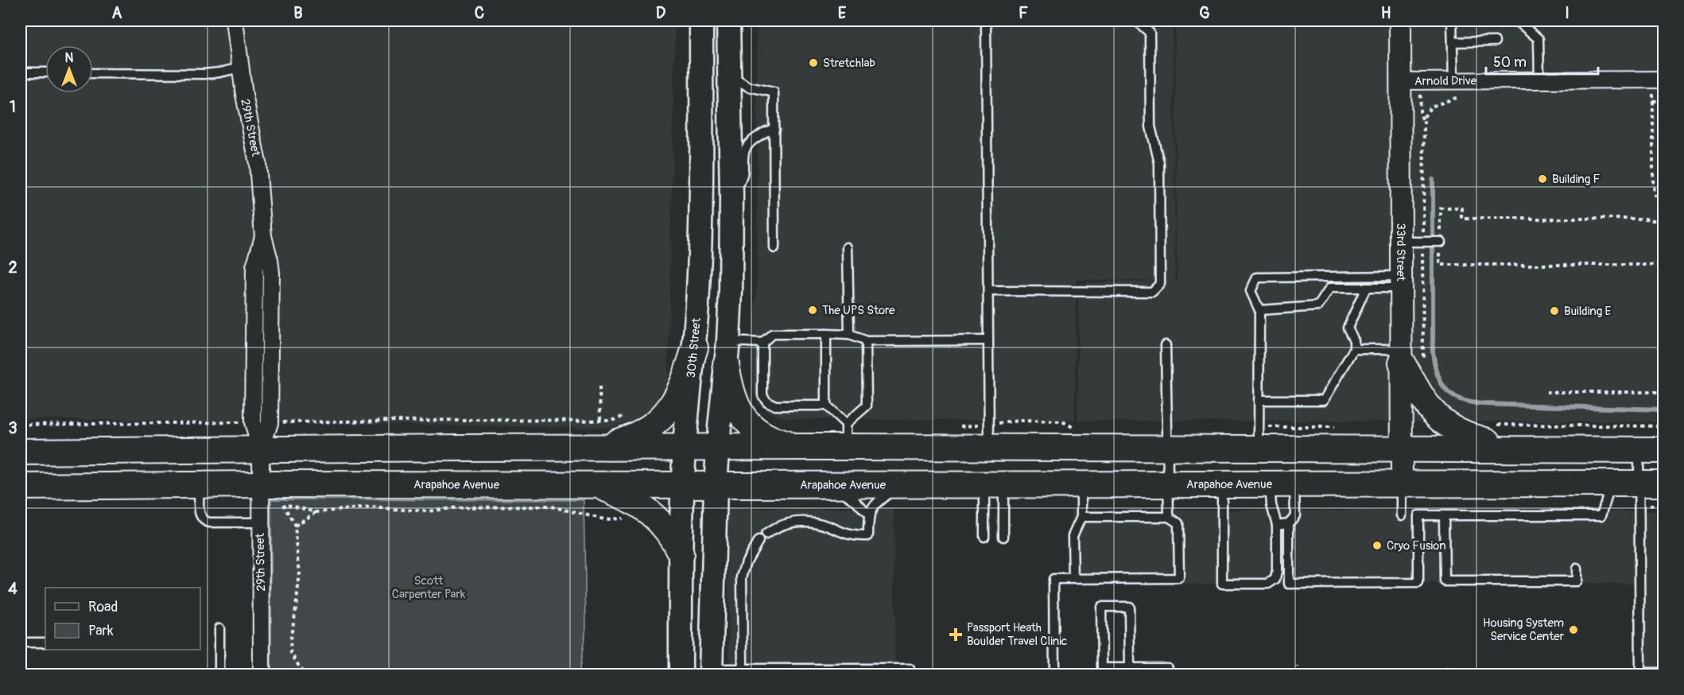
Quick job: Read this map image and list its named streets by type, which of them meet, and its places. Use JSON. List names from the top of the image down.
{
  "streets": {
    "main road": ["30th Street", "Arapahoe Avenue"],
    "street": ["Arnold Drive", "29th Street", "33rd Street"]
  },
  "crossings": [
    ["Arnold Drive", "33rd Street"],
    ["29th Street", "Arapahoe Avenue"],
    ["33rd Street", "Arapahoe Avenue"],
    ["30th Street", "Arapahoe Avenue"]
  ],
  "parks": ["Scott Carpenter Park"],
  "places": {
    "other": [
      "Stretchlab",
      "Building F",
      "The UPS Store",
      "Building E",
      "Cryo Fusion",
      "Housing System Service Center"
    ],
    "health": ["Passport Heath Boulder Travel Clinic"]
  },
  "legend": ["Road", "Park"],
  "scale_bar": "50 m",
  "north": "top",
  "grid": {
    "columns": [
      "A",
      "B",
      "C",
      "D",
      "E",
      "F",
      "G",
      "H",
      "I"
    ],
    "rows": [
      "1",
      "2",
      "3",
      "4"
    ]
  }
}
